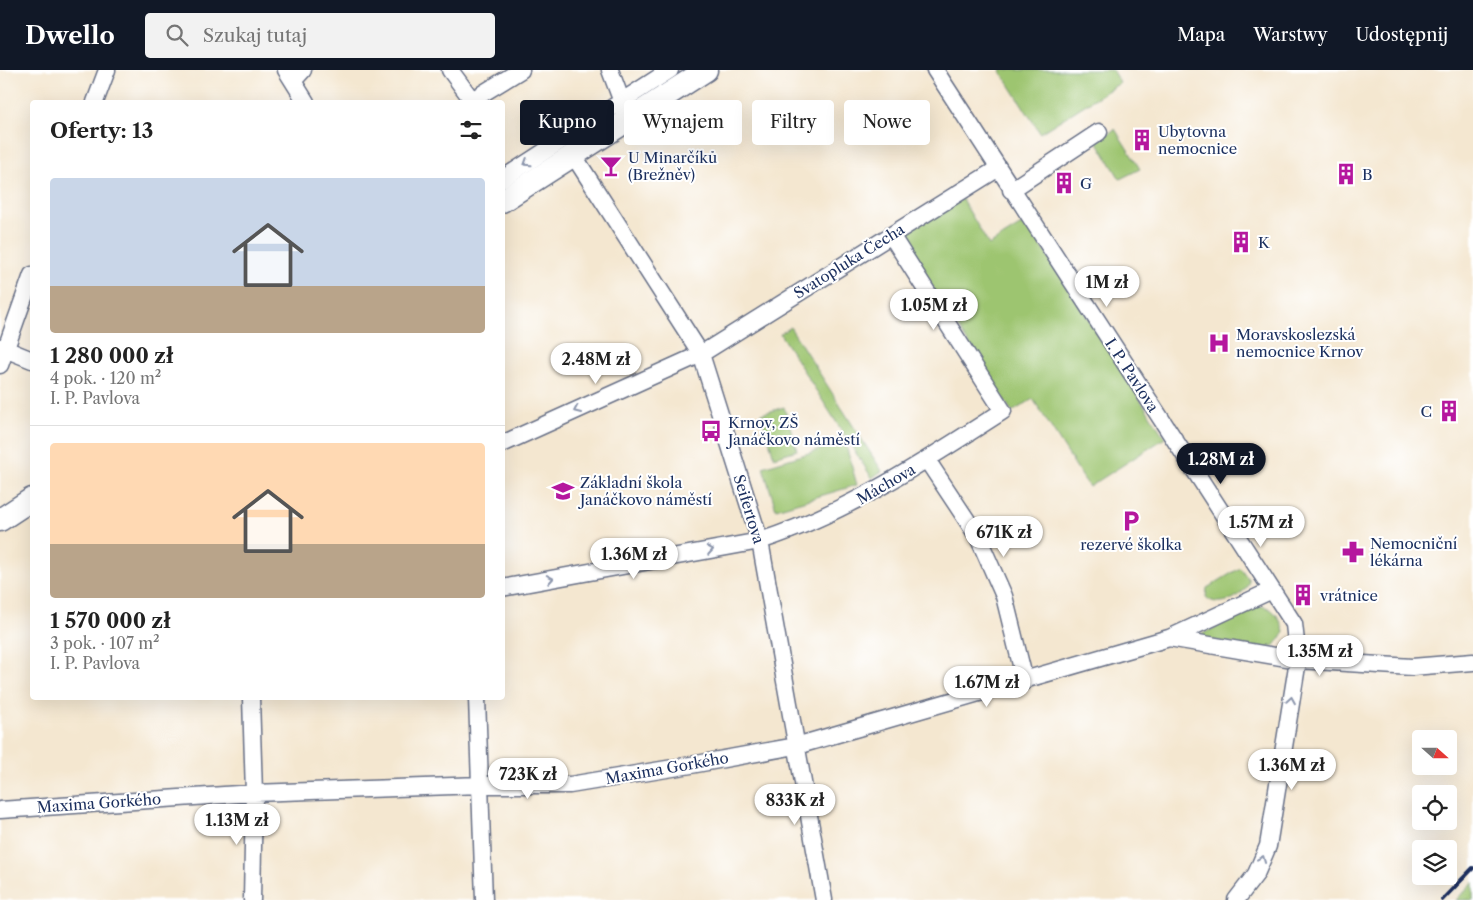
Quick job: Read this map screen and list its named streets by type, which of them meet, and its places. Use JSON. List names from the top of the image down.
{
  "streets": {
    "street": [
      "Svatopluka Čecha",
      "I. P. Pavlova",
      "Máchova",
      "Seifertova",
      "Maxima Gorkého"
    ]
  },
  "crossings": [
    ["Svatopluka Čecha", "I. P. Pavlova"],
    ["Svatopluka Čecha", "Máchova"],
    ["Svatopluka Čecha", "Seifertova"],
    ["I. P. Pavlova", "Maxima Gorkého"],
    ["Máchova", "Seifertova"],
    ["Seifertova", "Maxima Gorkého"]
  ],
  "one_way": ["Svatopluka Čecha"],
  "places": {
    "building": [
      "Ubytovna nemocnice",
      "B",
      "G",
      "K",
      "C",
      "vrátnice"
    ],
    "bar": ["U Minarčíků (Brežněv)"],
    "hospital": ["Moravskoslezská nemocnice Krnov"],
    "bus stop": ["Krnov, ZŠ Janáčkovo náměstí"],
    "school or university": ["Základní škola Janáčkovo náměstí"],
    "parking": ["rezervé školka"],
    "pharmacy": ["Nemocniční lékárna"]
  },
  "north": "right",
  "page": {
    "header": "Dwello",
    "search": "Szukaj tutaj",
    "nav": ["Mapa", "Warstwy", "Udostępnij"],
    "chip": [
      "Kupno",
      "Wynajem",
      "Filtry",
      "Nowe"
    ],
    "heading": "Oferty: 13",
    "list": [
      {
        "name": "1 280 000 zł",
        "note": "4 pok. · 120 m² · I. P. Pavlova"
      },
      {
        "name": "1 570 000 zł",
        "note": "3 pok. · 107 m² · I. P. Pavlova"
      }
    ],
    "price": [
      "1M zł",
      "1.05M zł",
      "2.48M zł",
      "1.28M zł",
      "1.57M zł",
      "671K zł",
      "1.36M zł",
      "1.35M zł",
      "1.67M zł",
      "1.36M zł",
      "723K zł",
      "833K zł",
      "1.13M zł"
    ]
  }
}
